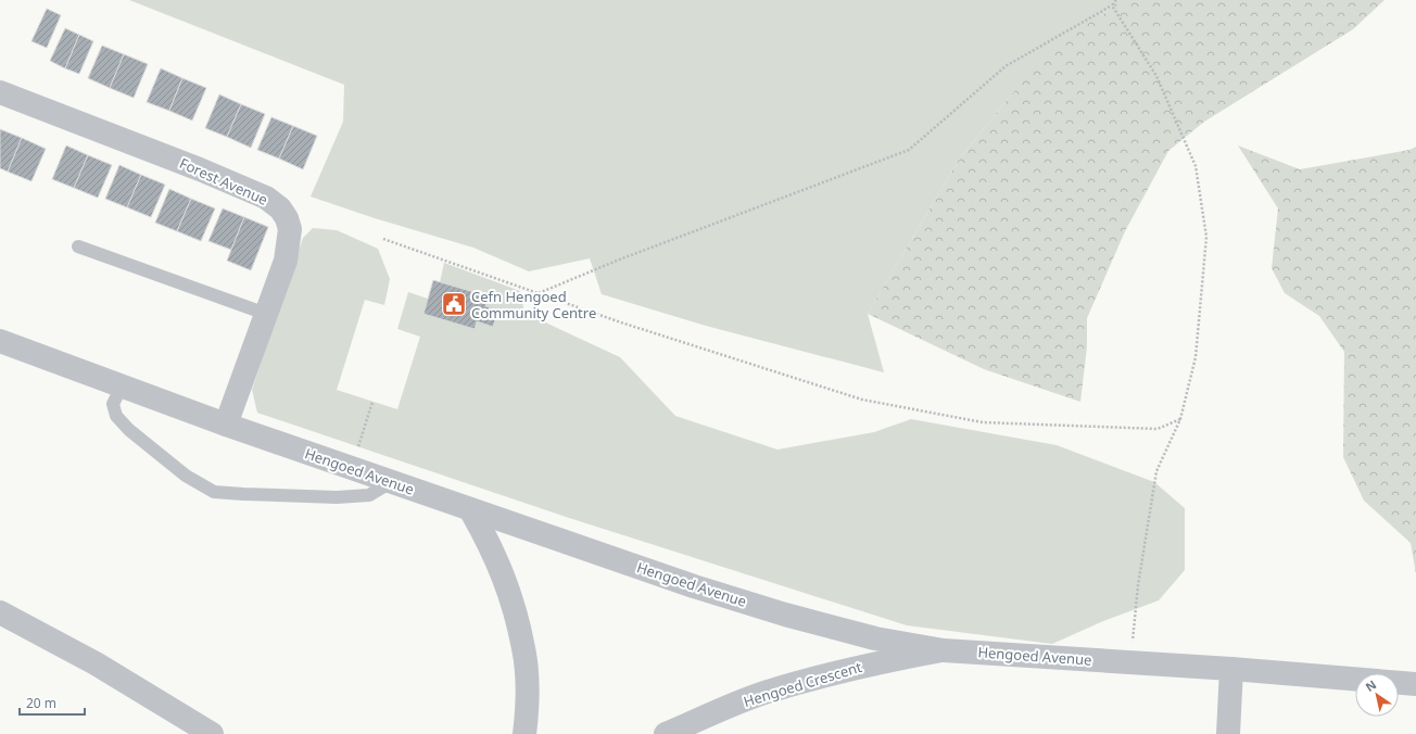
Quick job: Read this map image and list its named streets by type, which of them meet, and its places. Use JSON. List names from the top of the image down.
{
  "streets": {
    "street": ["Forest Avenue", "Hengoed Avenue", "Hengoed Crescent"]
  },
  "crossings": [
    ["Forest Avenue", "Hengoed Avenue"],
    ["Hengoed Avenue", "Hengoed Crescent"]
  ],
  "places": {
    "public building": ["Cefn Hengoed Community Centre"]
  },
  "scale_bar": "20 m",
  "north": "top left"
}
